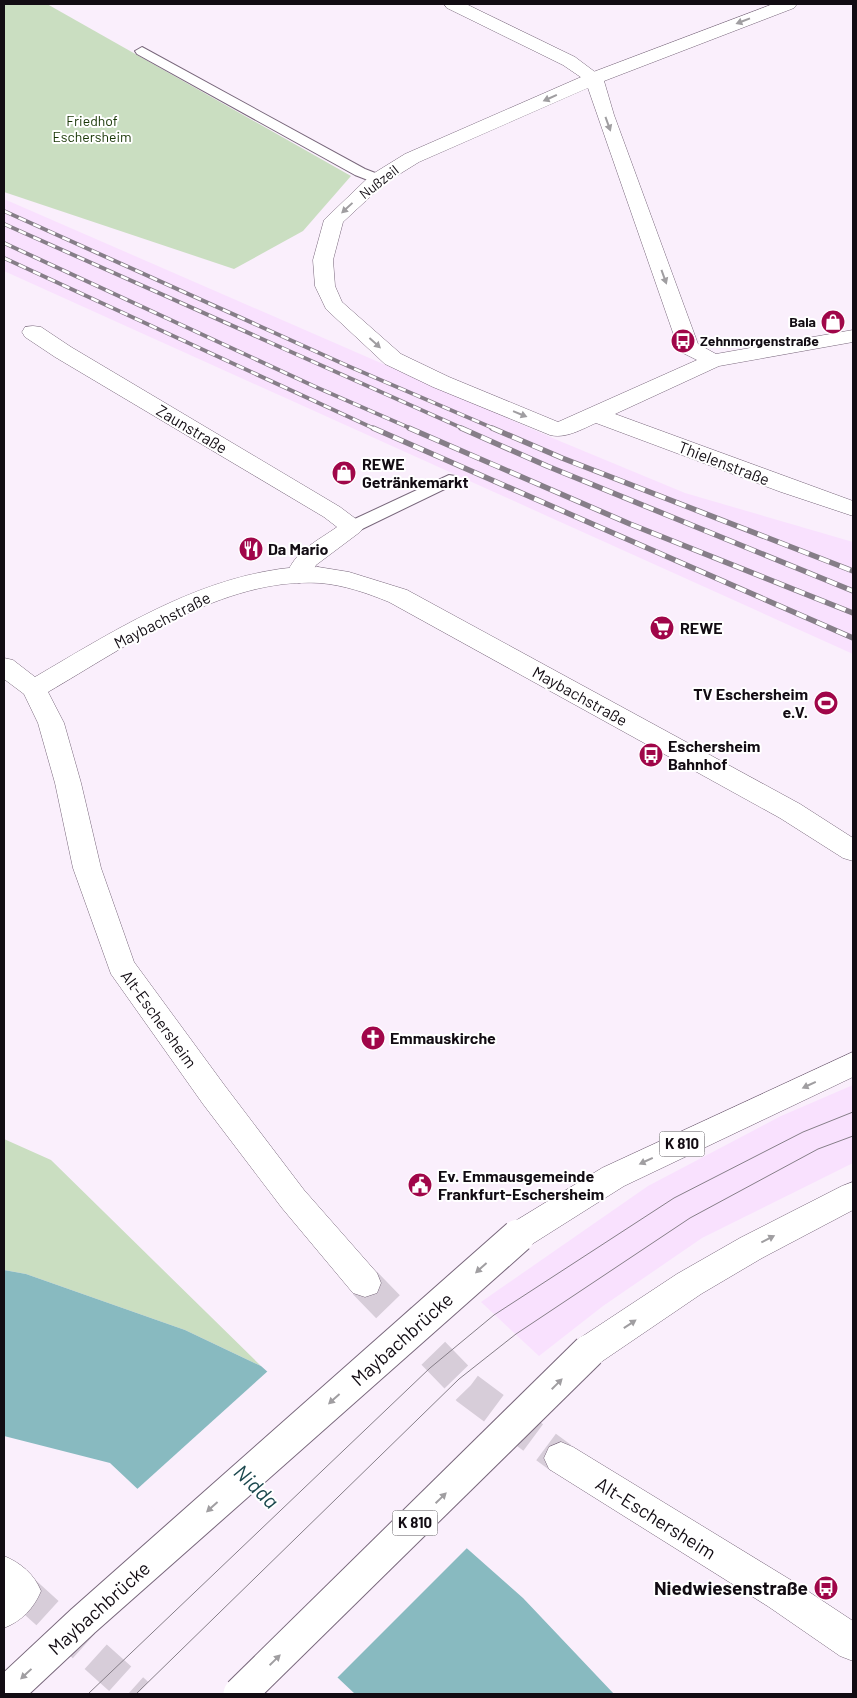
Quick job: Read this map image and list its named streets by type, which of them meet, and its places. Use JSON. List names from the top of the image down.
{
  "streets": {
    "street": [
      "Nußzeil",
      "Zaunstraße",
      "Thielenstraße",
      "Maybachstraße",
      "Alt-Eschersheim",
      "K 810",
      "Maybachbrücke"
    ]
  },
  "crossings": [
    ["Nußzeil", "Thielenstraße"],
    ["Maybachstraße", "Alt-Eschersheim"]
  ],
  "water": ["Nidda"],
  "parks": ["Friedhof Eschersheim"],
  "places": {
    "shop": ["Bala", "REWE Getränkemarkt"],
    "bus stop": ["Zehnmorgenstraße", "Eschersheim Bahnhof", "Niedwiesenstraße"],
    "restaurant": ["Da Mario"],
    "supermarket": ["REWE"],
    "sports": ["TV Eschersheim e.V."],
    "church": ["Emmauskirche"],
    "public building": ["Ev. Emmausgemeinde Frankfurt-Eschersheim"]
  }
}
